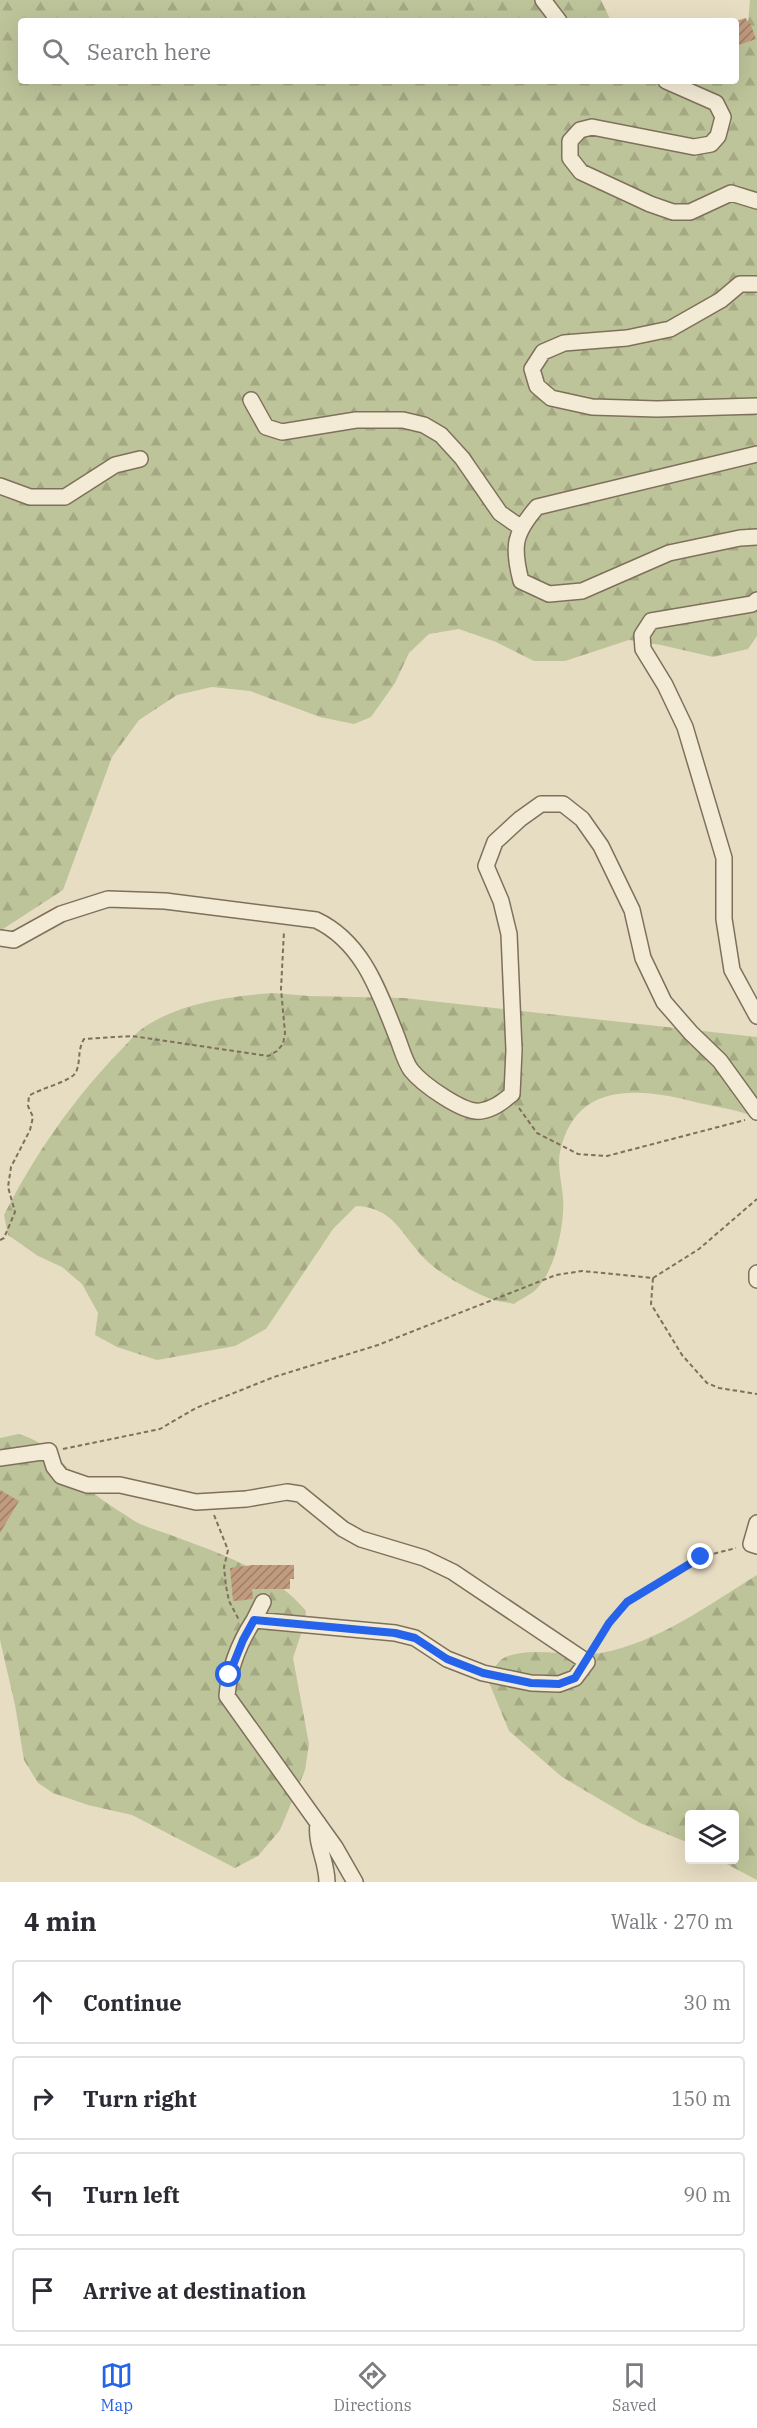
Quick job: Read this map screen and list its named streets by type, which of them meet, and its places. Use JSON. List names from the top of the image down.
{
  "page": {
    "search": "Search here",
    "heading": ["4 min", "Walk · 270 m"],
    "list": [
      ["Continue", "30 m"],
      ["Turn right", "150 m"],
      ["Turn left", "90 m"],
      "Arrive at destination"
    ],
    "nav": ["Map", "Directions", "Saved"]
  }
}
